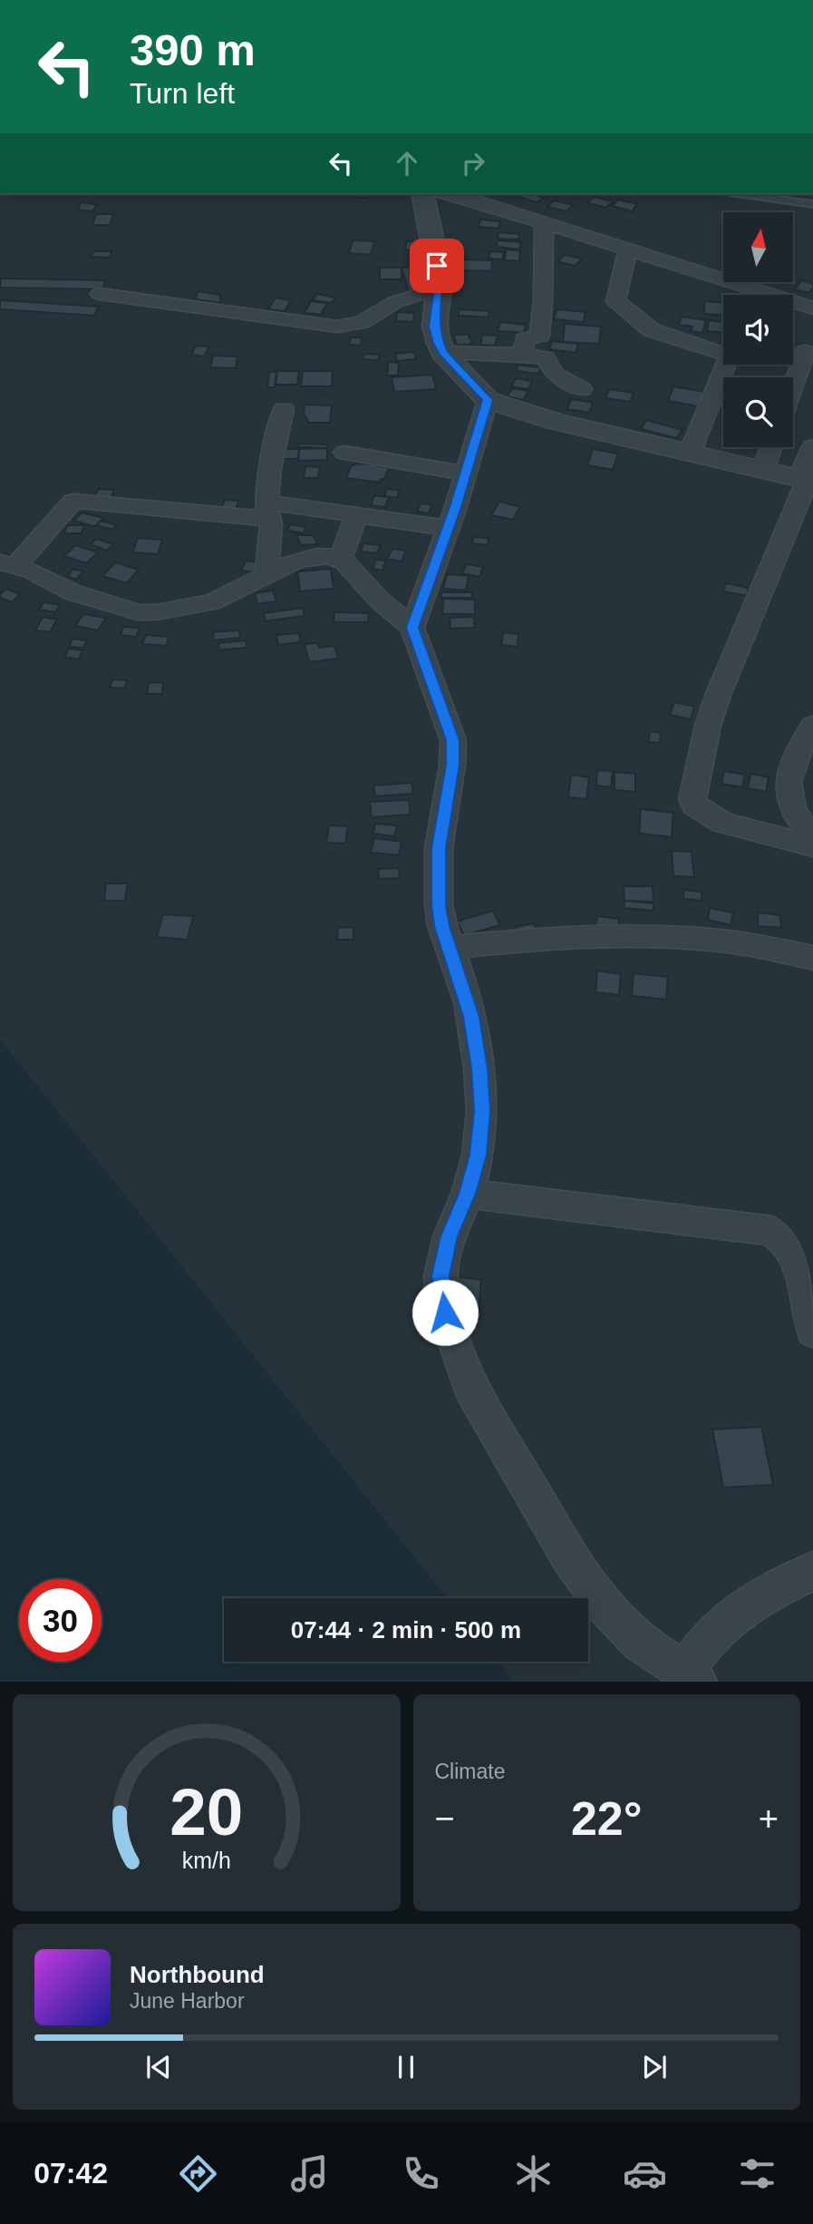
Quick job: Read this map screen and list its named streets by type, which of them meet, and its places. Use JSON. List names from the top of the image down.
{
  "north": "top",
  "page": {
    "turn": ["390 m", "Turn left"],
    "limit": "30",
    "trip": "07:44 · 2 min · 500 m",
    "tile": "Climate",
    "heat": ["−", "22°", "+"],
    "song": ["Northbound", "June Harbor"],
    "tabs": "07:42",
    "gauge": ["20", "km/h"]
  }
}
